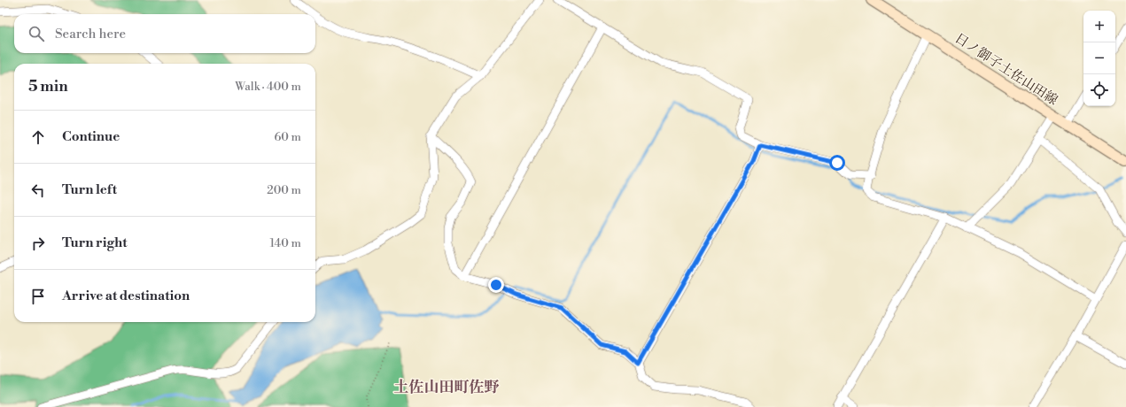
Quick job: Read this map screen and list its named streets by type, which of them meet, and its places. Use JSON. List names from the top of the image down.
{
  "streets": {
    "main road": ["日ノ御子土佐山田線"]
  },
  "districts": ["土佐山田町佐野"],
  "page": {
    "map_buttons": ["+", "−"],
    "search": "Search here",
    "heading": ["5 min", "Walk · 400 m"],
    "list": [
      ["Continue", "60 m"],
      ["Turn left", "200 m"],
      ["Turn right", "140 m"],
      "Arrive at destination"
    ]
  }
}
